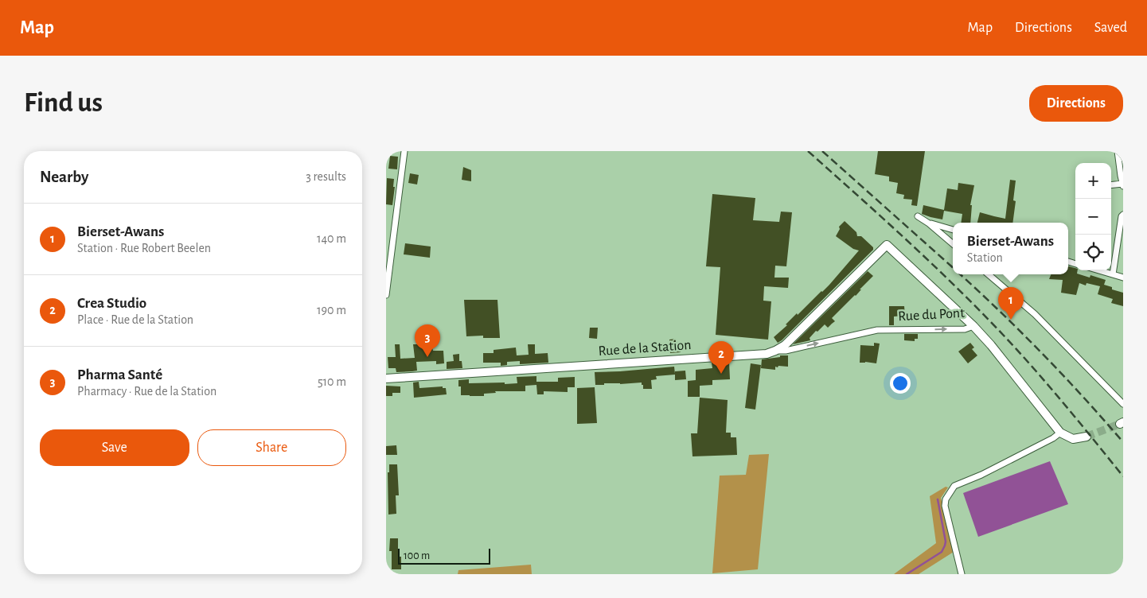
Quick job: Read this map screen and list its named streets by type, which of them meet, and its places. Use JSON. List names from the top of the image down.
{
  "streets": {
    "street": ["Rue du Pont", "Rue de la Station"]
  },
  "crossings": [
    ["Rue du Pont", "Rue de la Station"]
  ],
  "one_way": ["Rue du Pont"],
  "scale_bar": "100 m",
  "page": {
    "header": "Map",
    "nav": ["Map", "Directions", "Saved"],
    "buttons": [
      "Directions",
      ["Save", "Share"]
    ],
    "title": "Find us",
    "heading": ["Nearby", "3 results"],
    "map_buttons": ["+", "−"],
    "list": [
      {
        "mark": "1",
        "name": "Bierset-Awans",
        "note": "Station · Rue Robert Beelen",
        "value": "140 m"
      },
      {
        "mark": "2",
        "name": "Crea Studio",
        "note": "Place · Rue de la Station",
        "value": "190 m"
      },
      {
        "mark": "3",
        "name": "Pharma Santé",
        "note": "Pharmacy · Rue de la Station",
        "value": "510 m"
      }
    ],
    "popup": ["Bierset-Awans", "Station"],
    "pins": ["1", "3", "2"],
    "scale": "100 m"
  }
}
